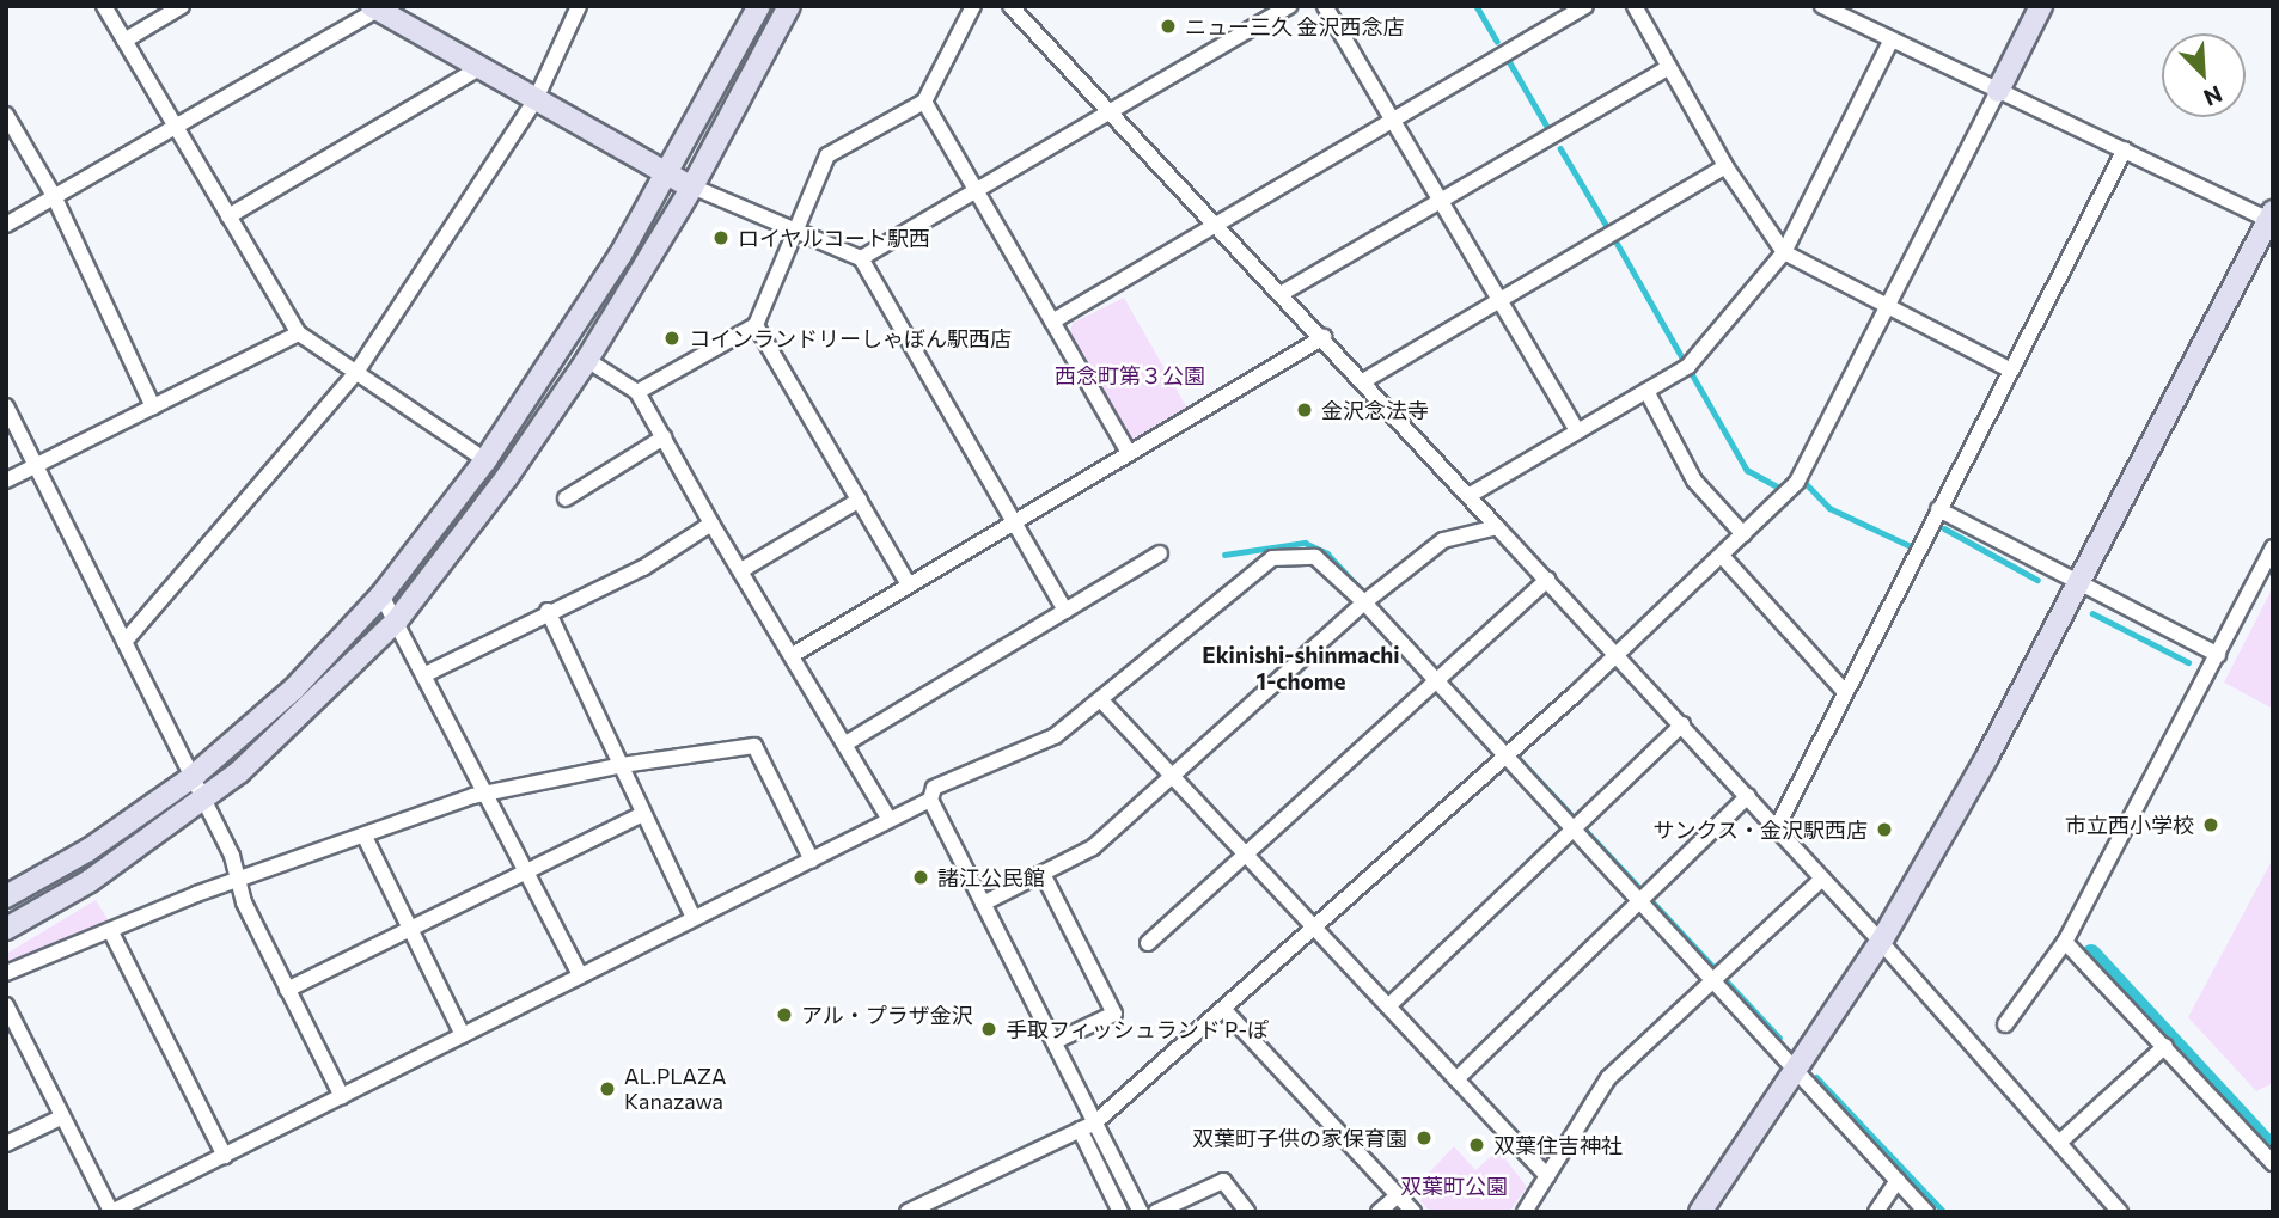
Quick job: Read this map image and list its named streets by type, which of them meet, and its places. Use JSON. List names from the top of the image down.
{
  "districts": ["Ekinishi-shinmachi 1-chome"],
  "parks": ["西念町第３公園", "双葉町公園"],
  "places": [
    "ニュー三久 金沢西念店",
    "ロイヤルコート駅西",
    "コインランドリーしゃぼん駅西店",
    "金沢念法寺",
    "市立西小学校",
    "サンクス・金沢駅西店",
    "諸江公民館",
    "アル・プラザ金沢",
    "手取フィッシュランド P-ぽ",
    "AL.PLAZA Kanazawa",
    "双葉町子供の家保育園",
    "双葉住吉神社"
  ],
  "north": "bottom right"
}
